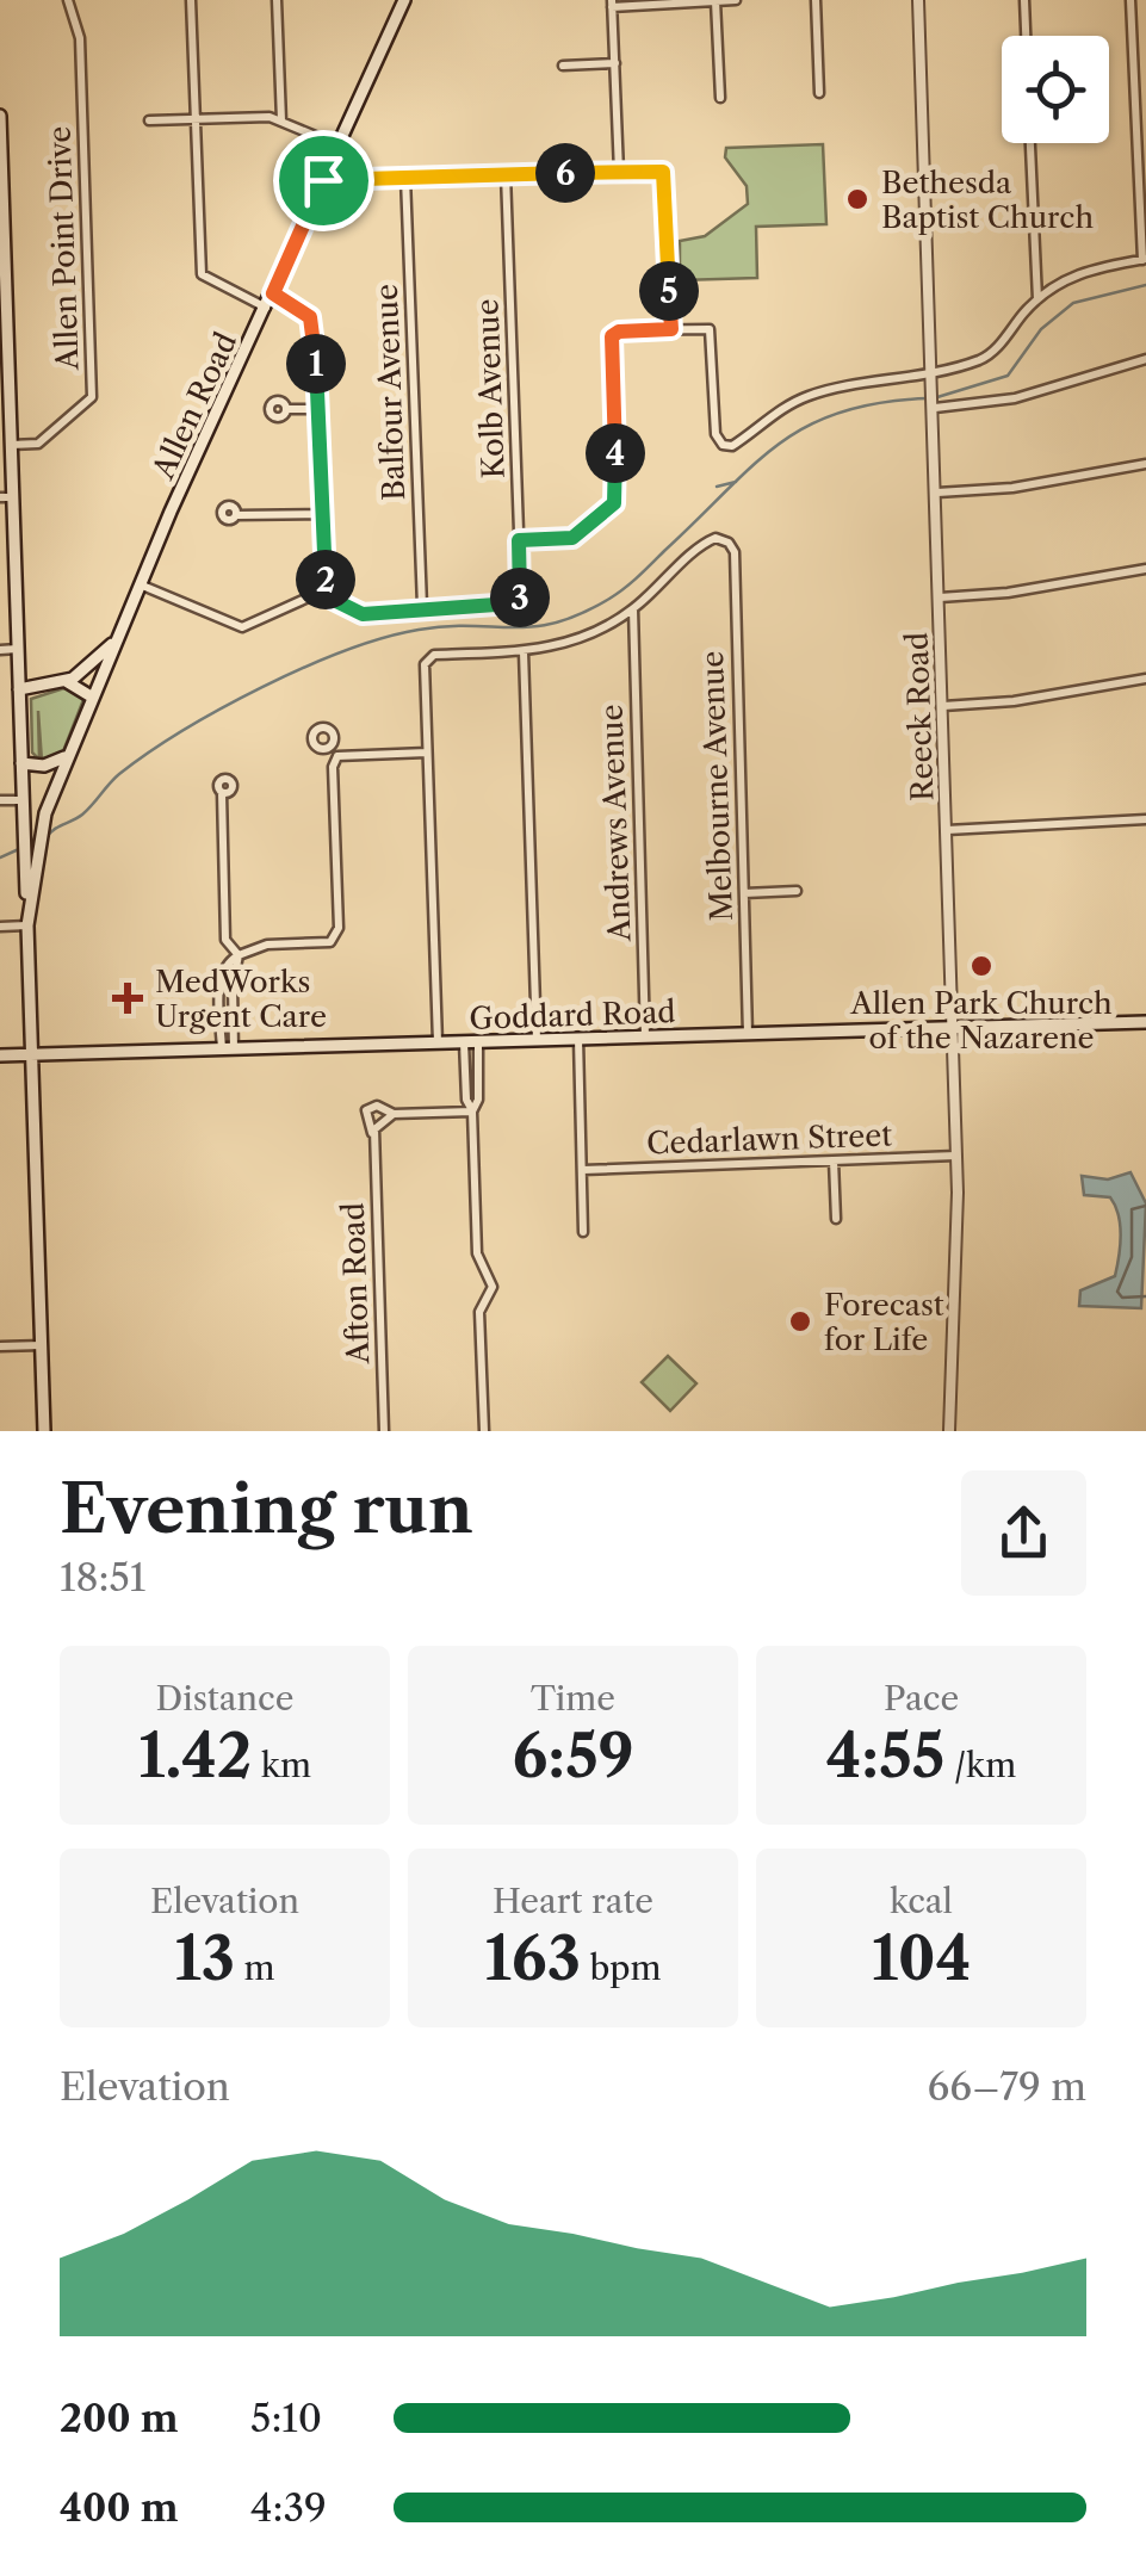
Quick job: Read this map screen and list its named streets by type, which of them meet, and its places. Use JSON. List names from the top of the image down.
{
  "streets": {
    "main road": ["Allen Road", "Goddard Road"],
    "street": [
      "Allen Point Drive",
      "Kolb Avenue",
      "Balfour Avenue",
      "Reeck Road",
      "Melbourne Avenue",
      "Andrews Avenue",
      "Cedarlawn Street",
      "Afton Road"
    ]
  },
  "crossings": [
    ["Kolb Avenue", "Balfour Avenue"],
    ["Allen Road", "Goddard Road"],
    ["Reeck Road", "Goddard Road"],
    ["Reeck Road", "Cedarlawn Street"],
    ["Melbourne Avenue", "Andrews Avenue"],
    ["Melbourne Avenue", "Goddard Road"],
    ["Andrews Avenue", "Goddard Road"]
  ],
  "places": {
    "other": ["Bethesda Baptist Church", "Allen Park Church of the Nazarene", "Forecast for Life"],
    "health": ["MedWorks Urgent Care"]
  },
  "page": {
    "pins": [
      "6",
      "5",
      "1",
      "4",
      "2",
      "3"
    ],
    "heading": ["Evening run", "18:51"],
    "stats": [
      ["Distance", "1.42 km"],
      ["Time", "6:59"],
      ["Pace", "4:55 /km"],
      ["Elevation", "13 m"],
      ["Heart rate", "163 bpm"],
      ["kcal", "104"]
    ],
    "chart": ["Elevation", "66–79 m"],
    "list": [
      {
        "name": "200 m",
        "note": "5:10"
      },
      {
        "name": "400 m",
        "note": "4:39"
      }
    ]
  }
}
